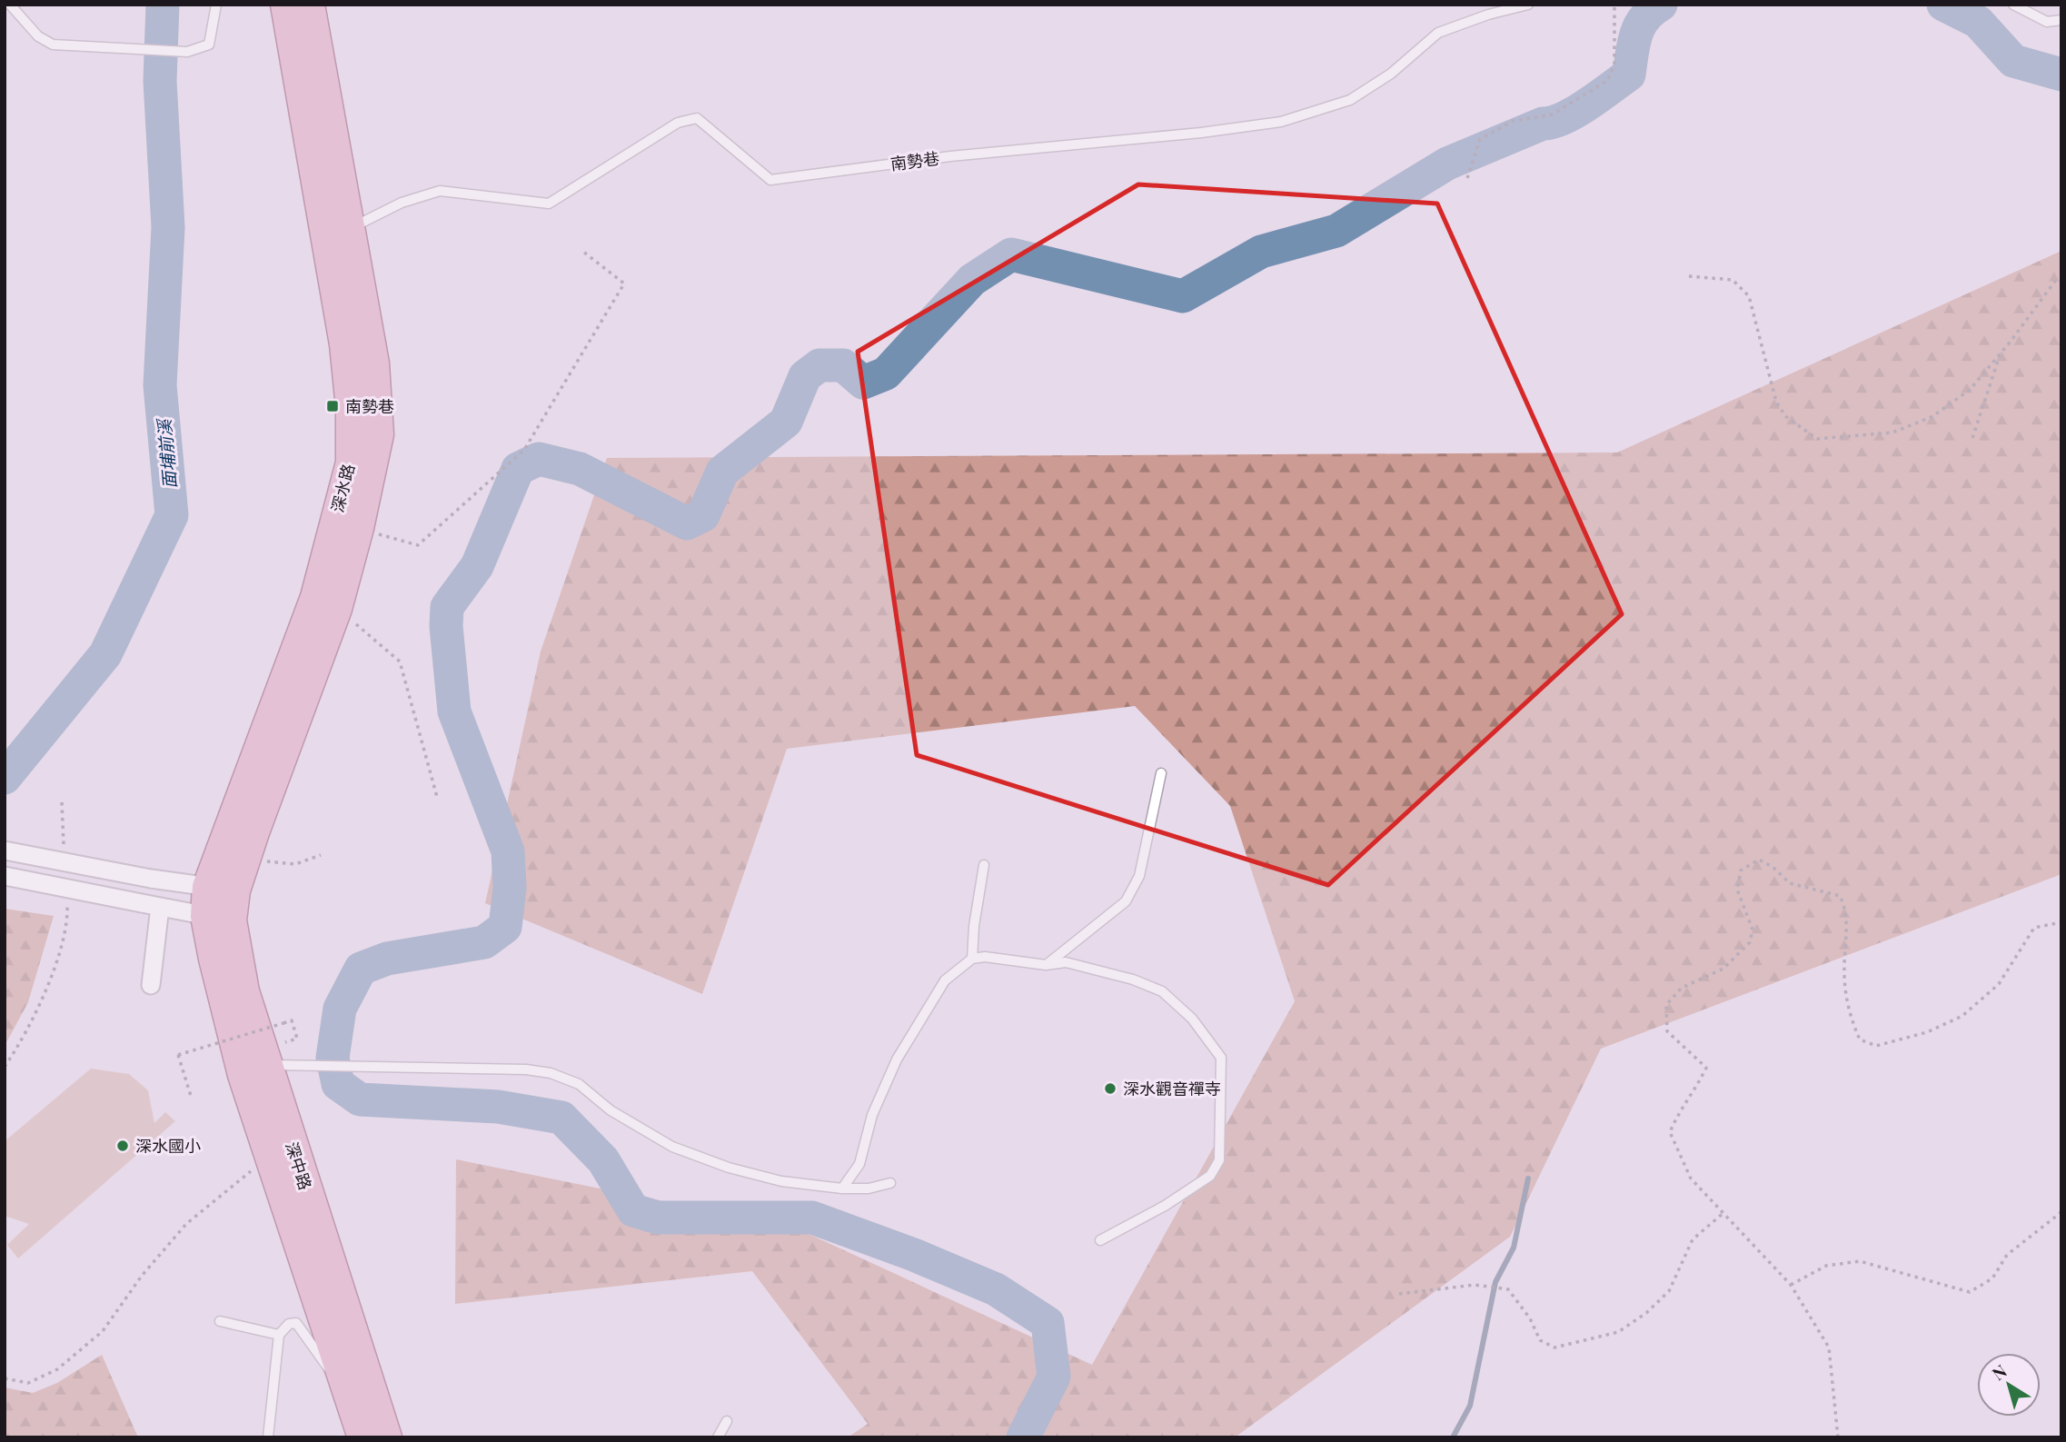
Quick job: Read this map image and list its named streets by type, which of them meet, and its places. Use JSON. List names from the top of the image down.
{
  "streets": {
    "main road": ["深水路", "深中路"],
    "lane": ["南勢巷"]
  },
  "crossings": [
    ["南勢巷", "深水路"],
    ["深水路", "深中路"]
  ],
  "water": ["面埔前溪"],
  "places": {
    "transit": ["南勢巷"],
    "other": ["深水觀音禪寺", "深水國小"]
  },
  "north": "top left"
}
